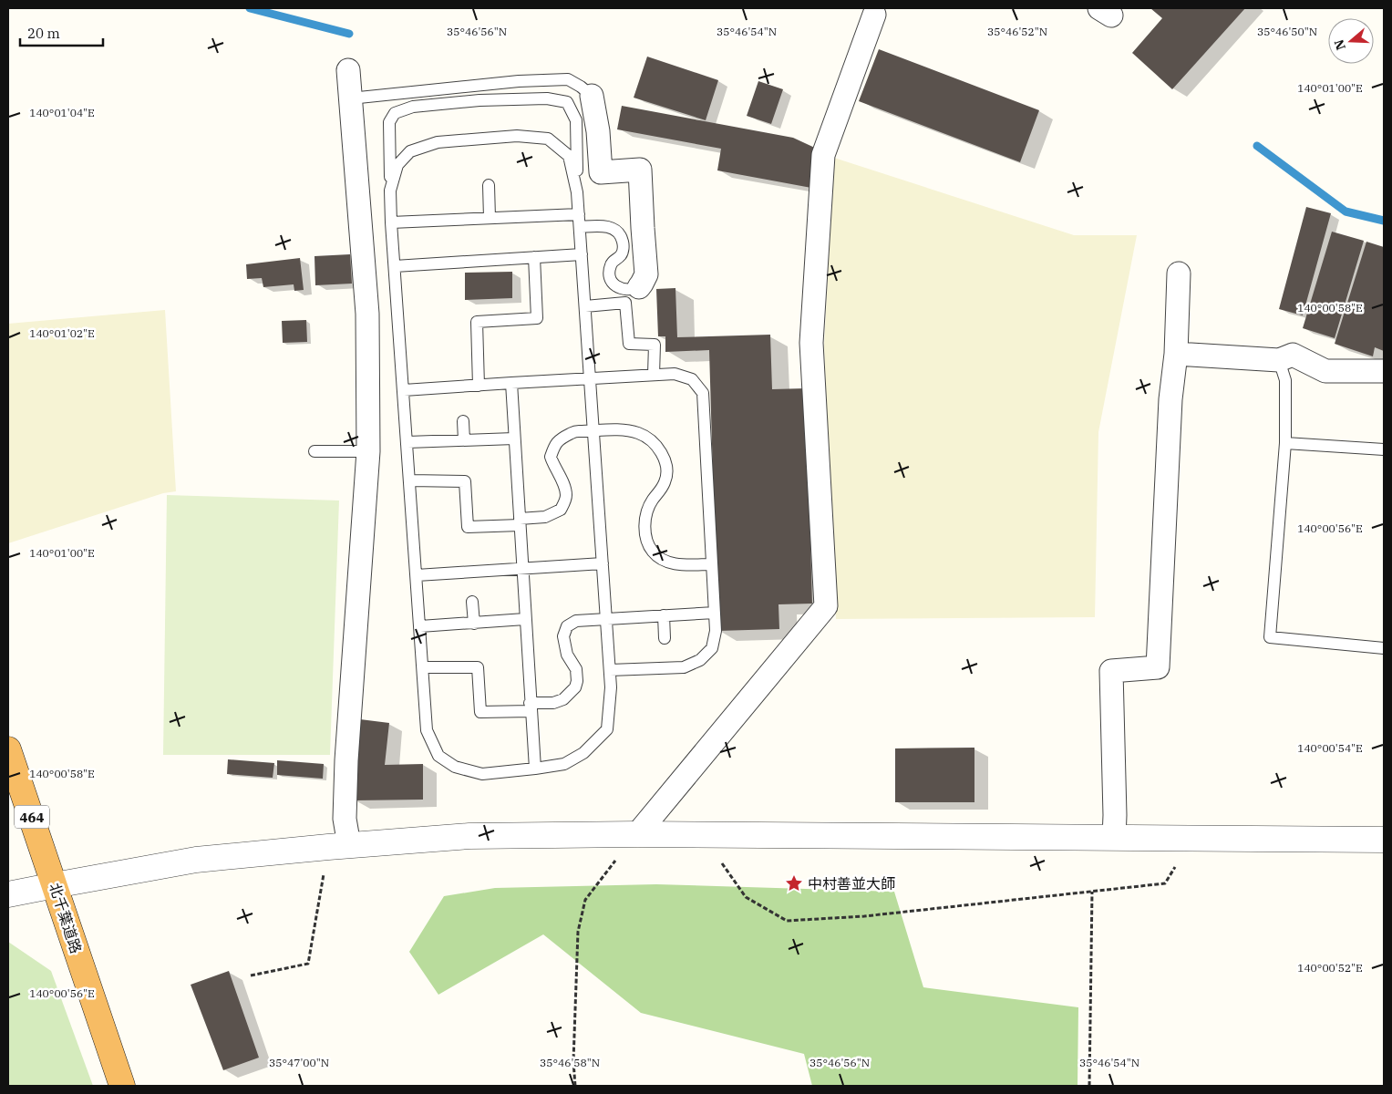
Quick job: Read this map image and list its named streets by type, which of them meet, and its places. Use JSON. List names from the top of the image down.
{
  "streets": {
    "highway": ["464", "北千葉道路"]
  },
  "places": {
    "place": ["中村善並大師"]
  },
  "scale_bar": "20 m",
  "north": "left",
  "coordinates": [
    "35°46'56\"N",
    "35°46'54\"N",
    "35°46'52\"N",
    "35°46'50\"N",
    "140°01'00\"E",
    "140°01'04\"E",
    "140°00'58\"E",
    "140°01'02\"E",
    "140°00'56\"E",
    "140°00'54\"E",
    "140°00'52\"E",
    "35°47'00\"N",
    "35°46'58\"N"
  ]
}
